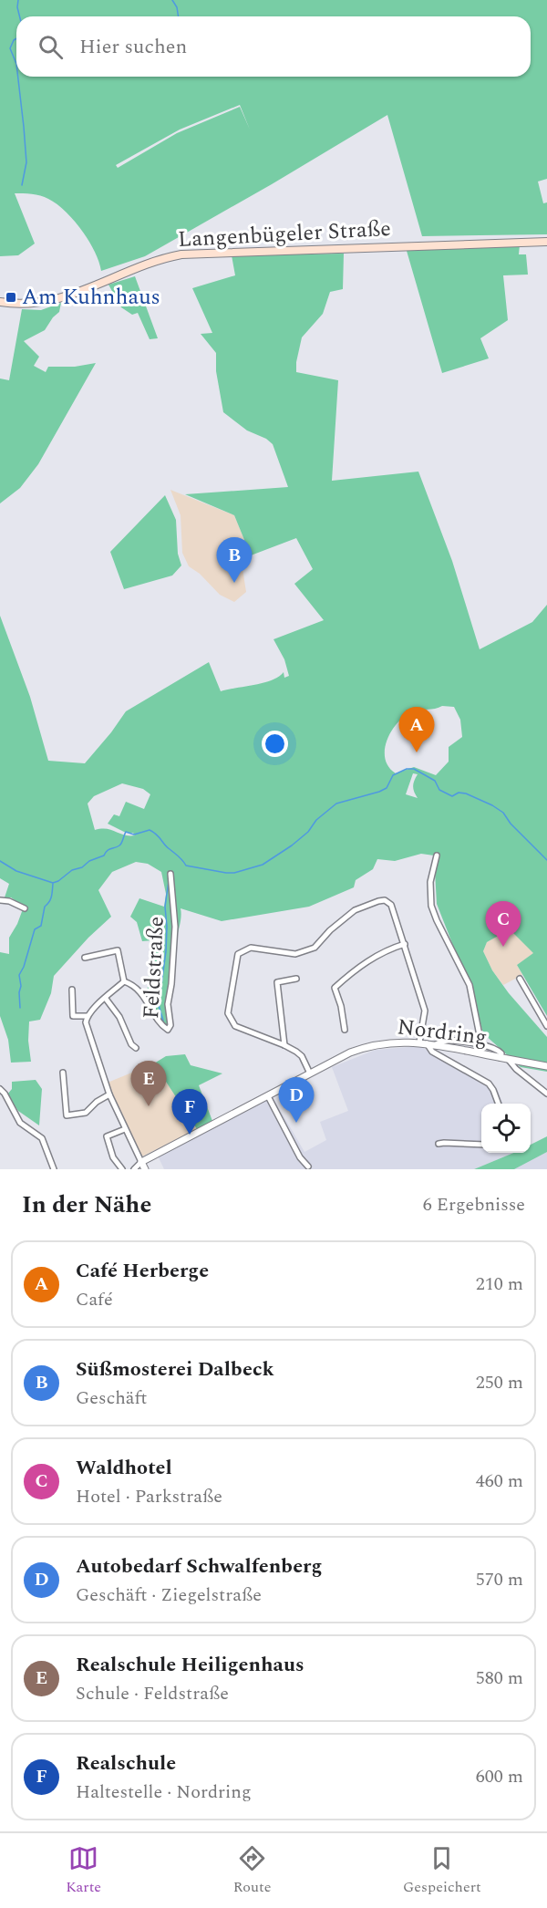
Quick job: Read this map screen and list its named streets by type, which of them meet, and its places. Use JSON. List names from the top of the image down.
{
  "streets": {
    "main road": ["Langenbügeler Straße"],
    "street": ["Feldstraße", "Nordring"]
  },
  "places": {
    "transit": ["Am Kuhnhaus"]
  },
  "page": {
    "search": "Hier suchen",
    "pins": [
      "B",
      "A",
      "C",
      "E",
      "D",
      "F"
    ],
    "heading": ["In der Nähe", "6 Ergebnisse"],
    "list": [
      {
        "mark": "A",
        "name": "Café Herberge",
        "note": "Café",
        "value": "210 m"
      },
      {
        "mark": "B",
        "name": "Süßmosterei Dalbeck",
        "note": "Geschäft",
        "value": "250 m"
      },
      {
        "mark": "C",
        "name": "Waldhotel",
        "note": "Hotel · Parkstraße",
        "value": "460 m"
      },
      {
        "mark": "D",
        "name": "Autobedarf Schwalfenberg",
        "note": "Geschäft · Ziegelstraße",
        "value": "570 m"
      },
      {
        "mark": "E",
        "name": "Realschule Heiligenhaus",
        "note": "Schule · Feldstraße",
        "value": "580 m"
      },
      {
        "mark": "F",
        "name": "Realschule",
        "note": "Haltestelle · Nordring",
        "value": "600 m"
      }
    ],
    "nav": ["Karte", "Route", "Gespeichert"]
  }
}
